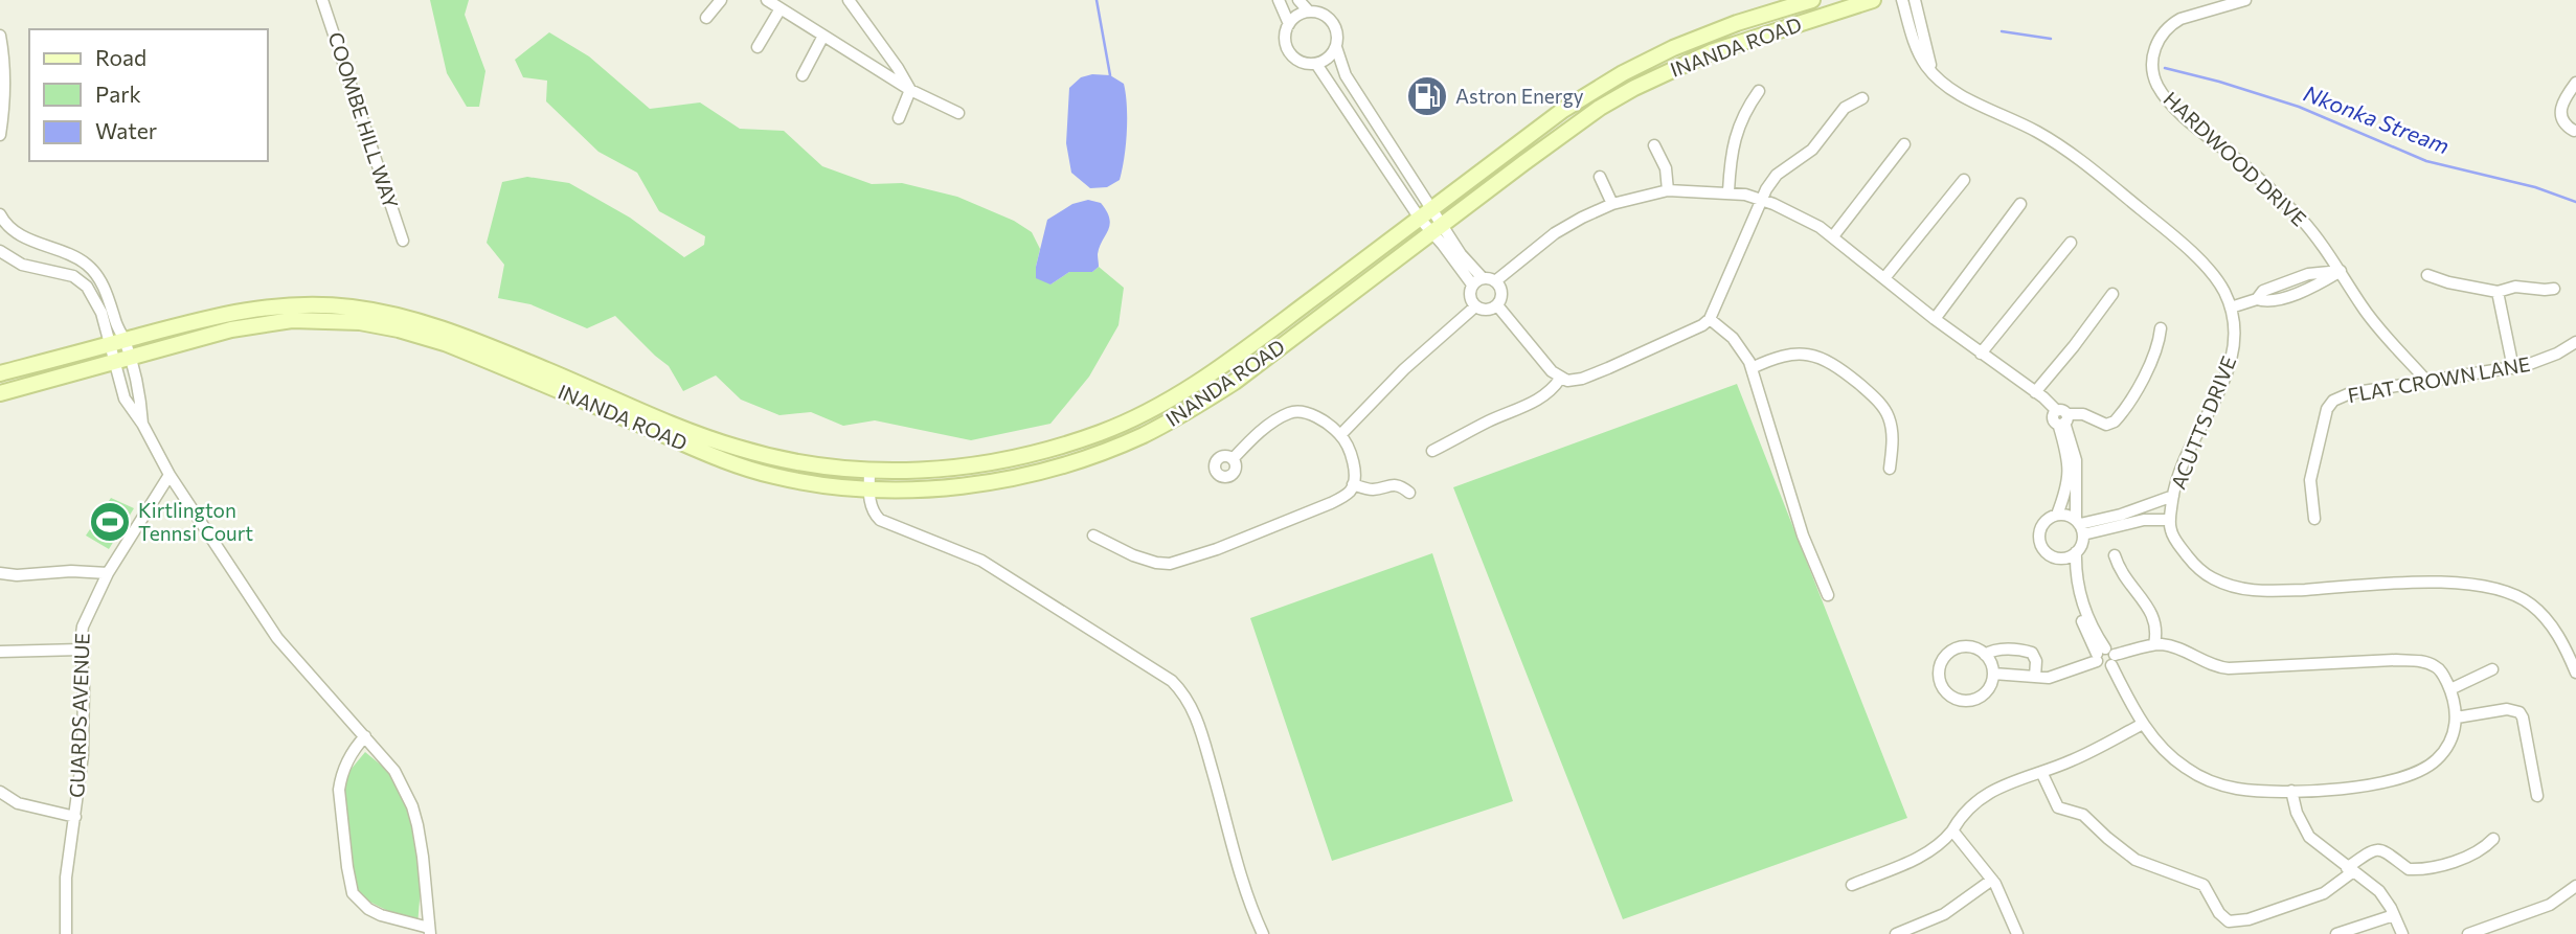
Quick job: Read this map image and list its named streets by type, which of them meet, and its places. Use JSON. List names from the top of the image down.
{
  "streets": {
    "main road": ["INANDA ROAD"],
    "street": [
      "COOMBE HILL WAY",
      "HARDWOOD DRIVE",
      "FLAT CROWN LANE",
      "ACUTTS DRIVE",
      "GUARDS AVENUE"
    ]
  },
  "crossings": [
    ["HARDWOOD DRIVE", "FLAT CROWN LANE"]
  ],
  "water": ["Nkonka Stream"],
  "places": {
    "fuel station": ["Astron Energy"],
    "sports": ["Kirtlington Tennsi Court"]
  },
  "legend": ["Road", "Park", "Water"]
}
